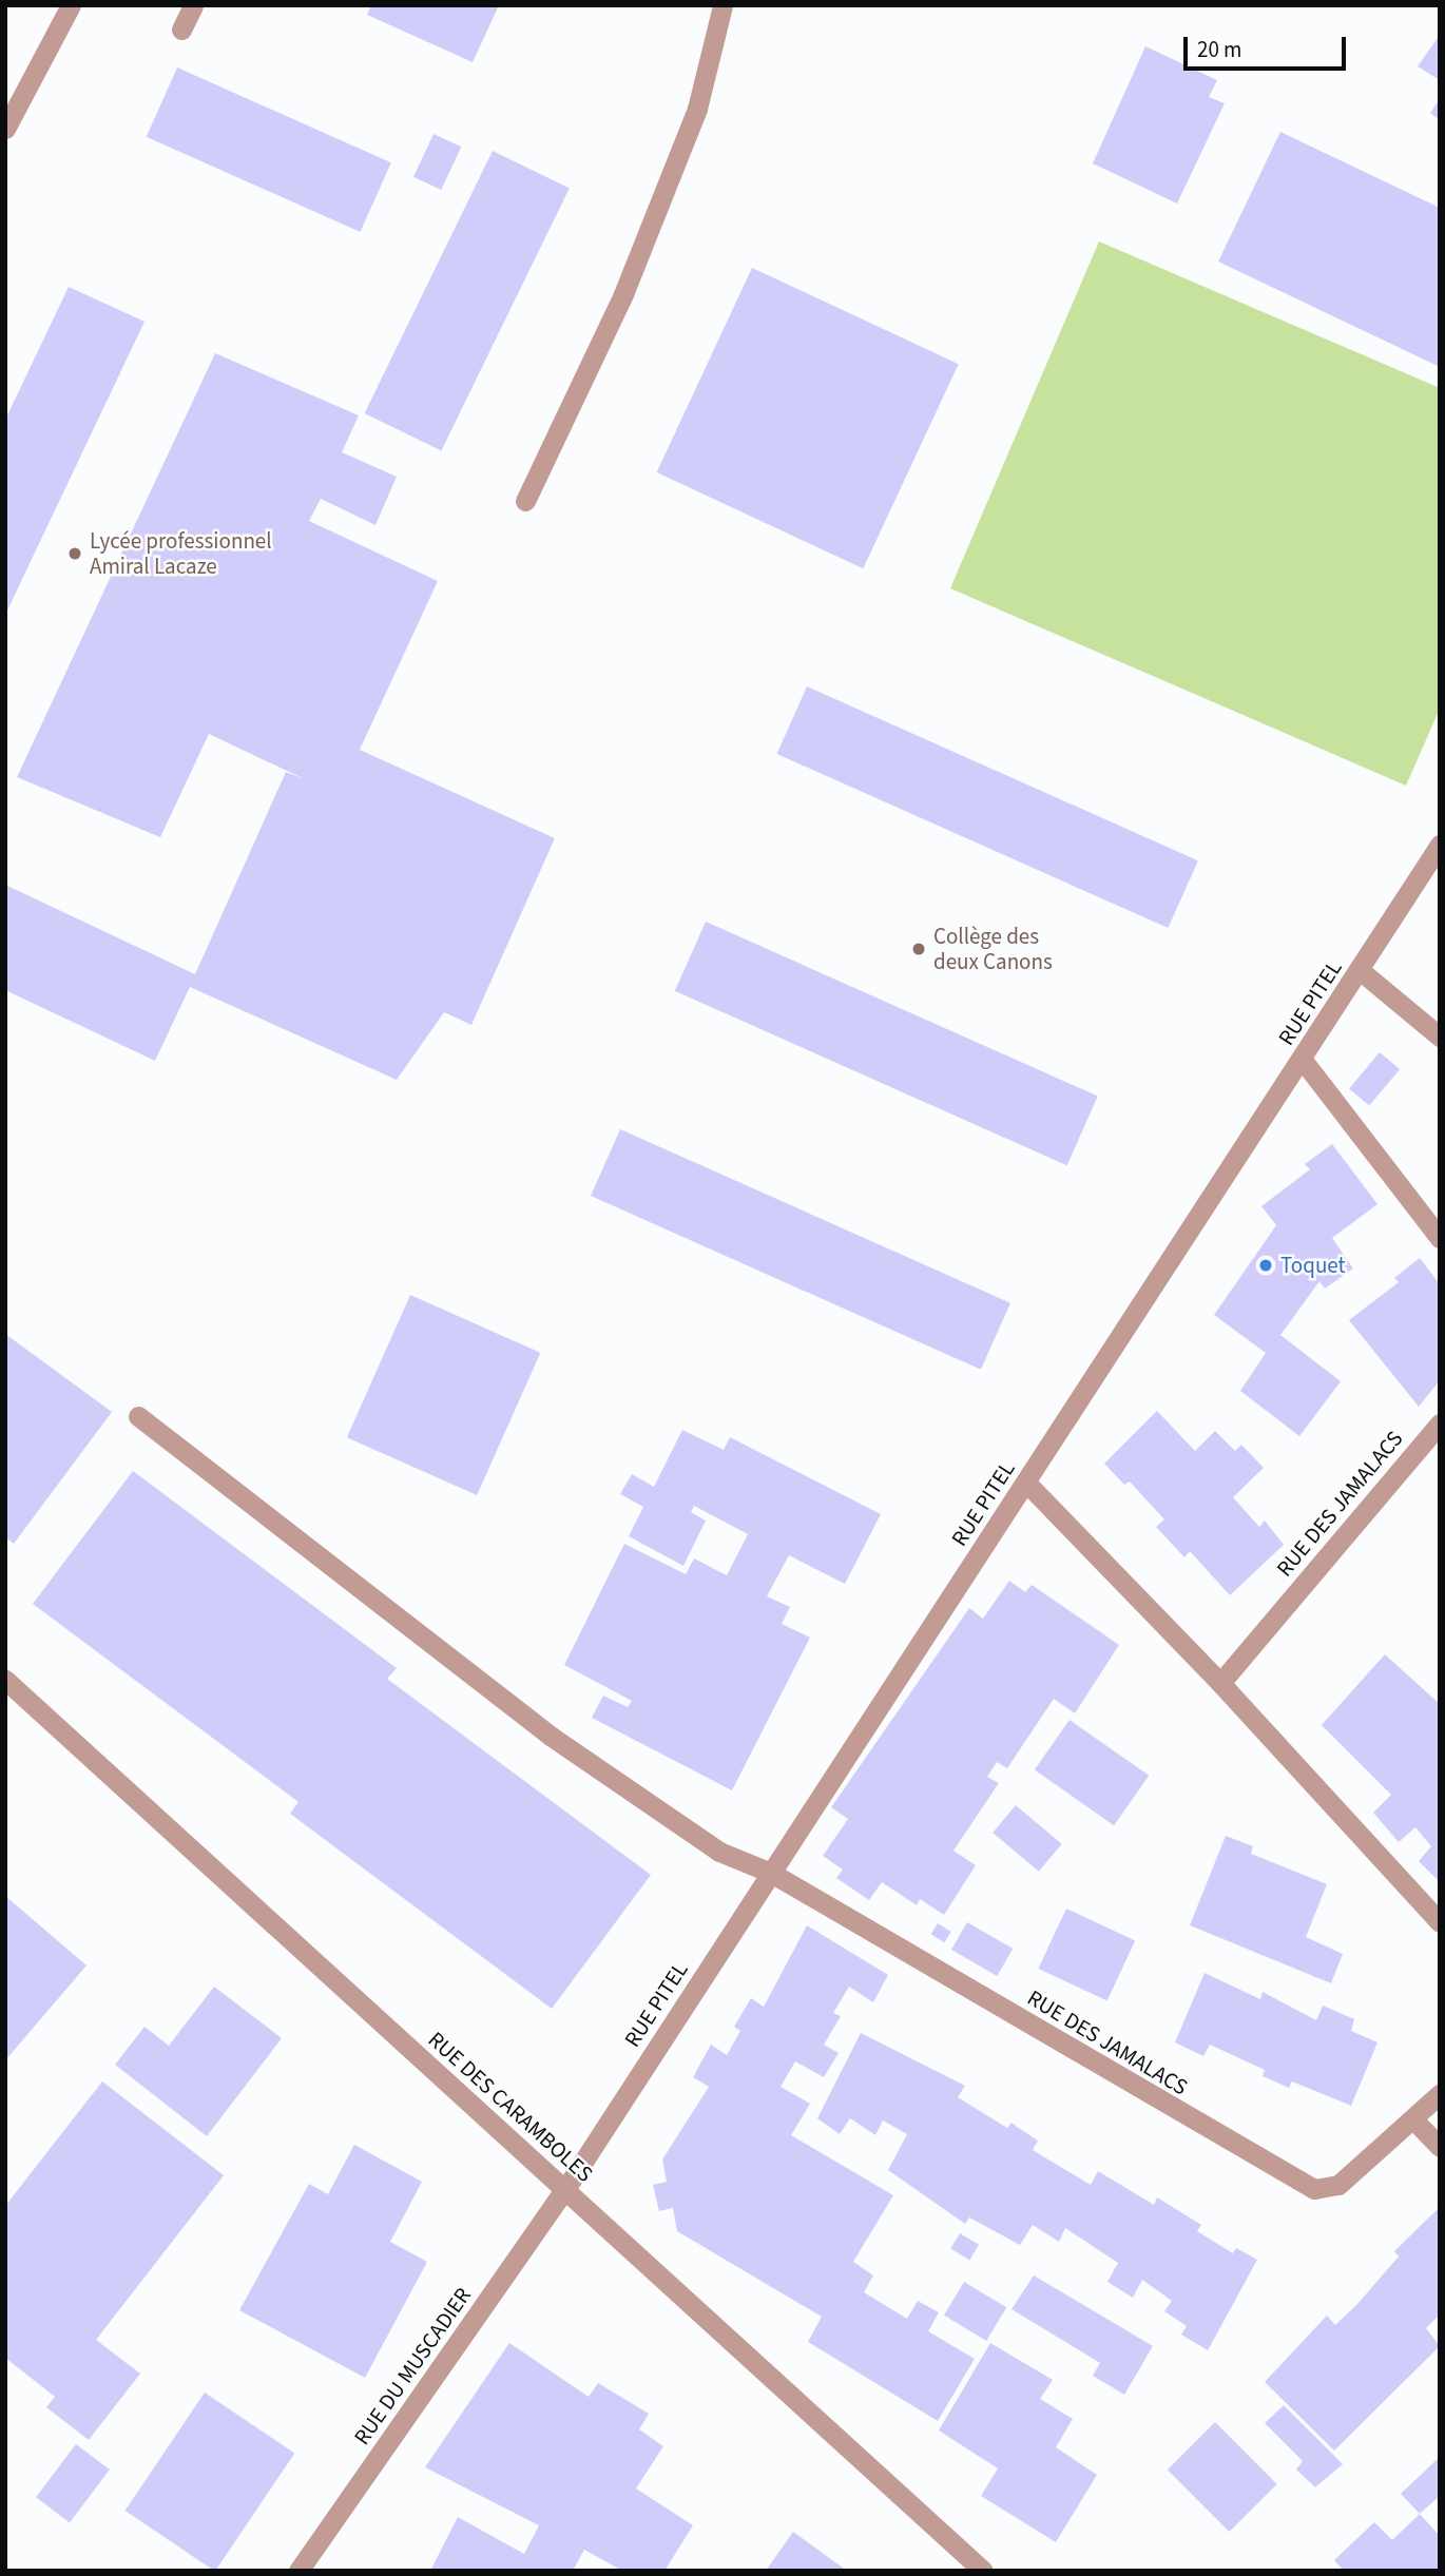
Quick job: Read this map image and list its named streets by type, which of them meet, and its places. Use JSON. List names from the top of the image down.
{
  "streets": {
    "street": [
      "RUE PITEL",
      "RUE DES JAMALACS",
      "RUE DES CARAMBOLES",
      "RUE DU MUSCADIER"
    ]
  },
  "crossings": [
    ["RUE PITEL", "RUE DES JAMALACS"],
    ["RUE PITEL", "RUE DES CARAMBOLES"],
    ["RUE PITEL", "RUE DU MUSCADIER"],
    ["RUE DES CARAMBOLES", "RUE DU MUSCADIER"]
  ],
  "places": ["Lycée professionnel Amiral Lacaze", "Collège des deux Canons", "Toquet"],
  "scale_bar": "20 m"
}
